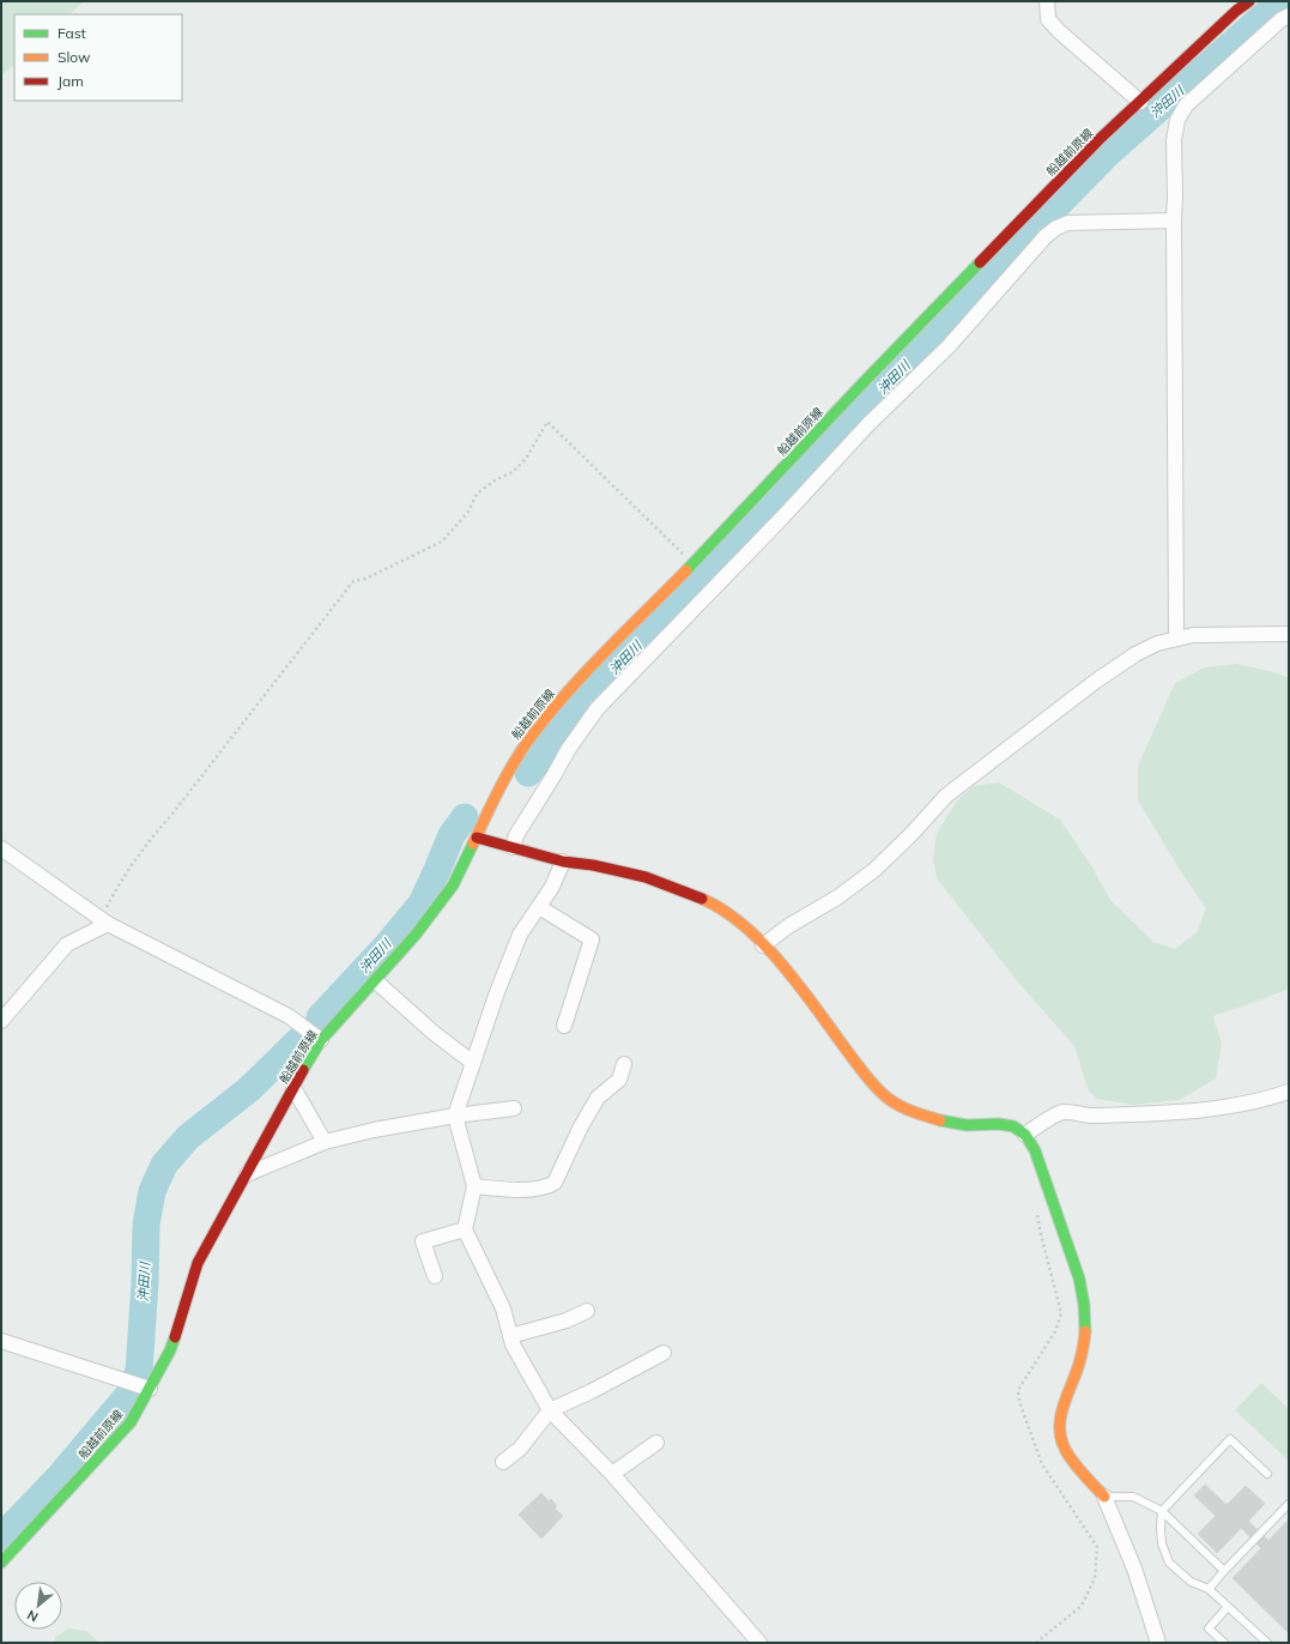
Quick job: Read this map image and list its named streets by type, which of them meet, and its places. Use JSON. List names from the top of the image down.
{
  "streets": {
    "main road": ["船越前原線"]
  },
  "water": ["沖田川"],
  "legend": ["Fast", "Slow", "Jam"],
  "north": "bottom left"
}
